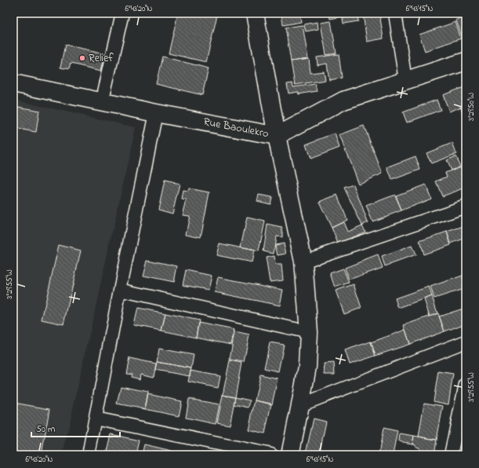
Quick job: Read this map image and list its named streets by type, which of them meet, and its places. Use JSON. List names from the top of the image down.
{
  "streets": {
    "street": ["Rue Baoulekro"]
  },
  "places": ["Relief"],
  "scale_bar": "50 m",
  "coordinates": [
    "6°43'20\"N",
    "6°43'15\"N",
    "3°29'50\"W",
    "3°29'55\"W"
  ]
}
